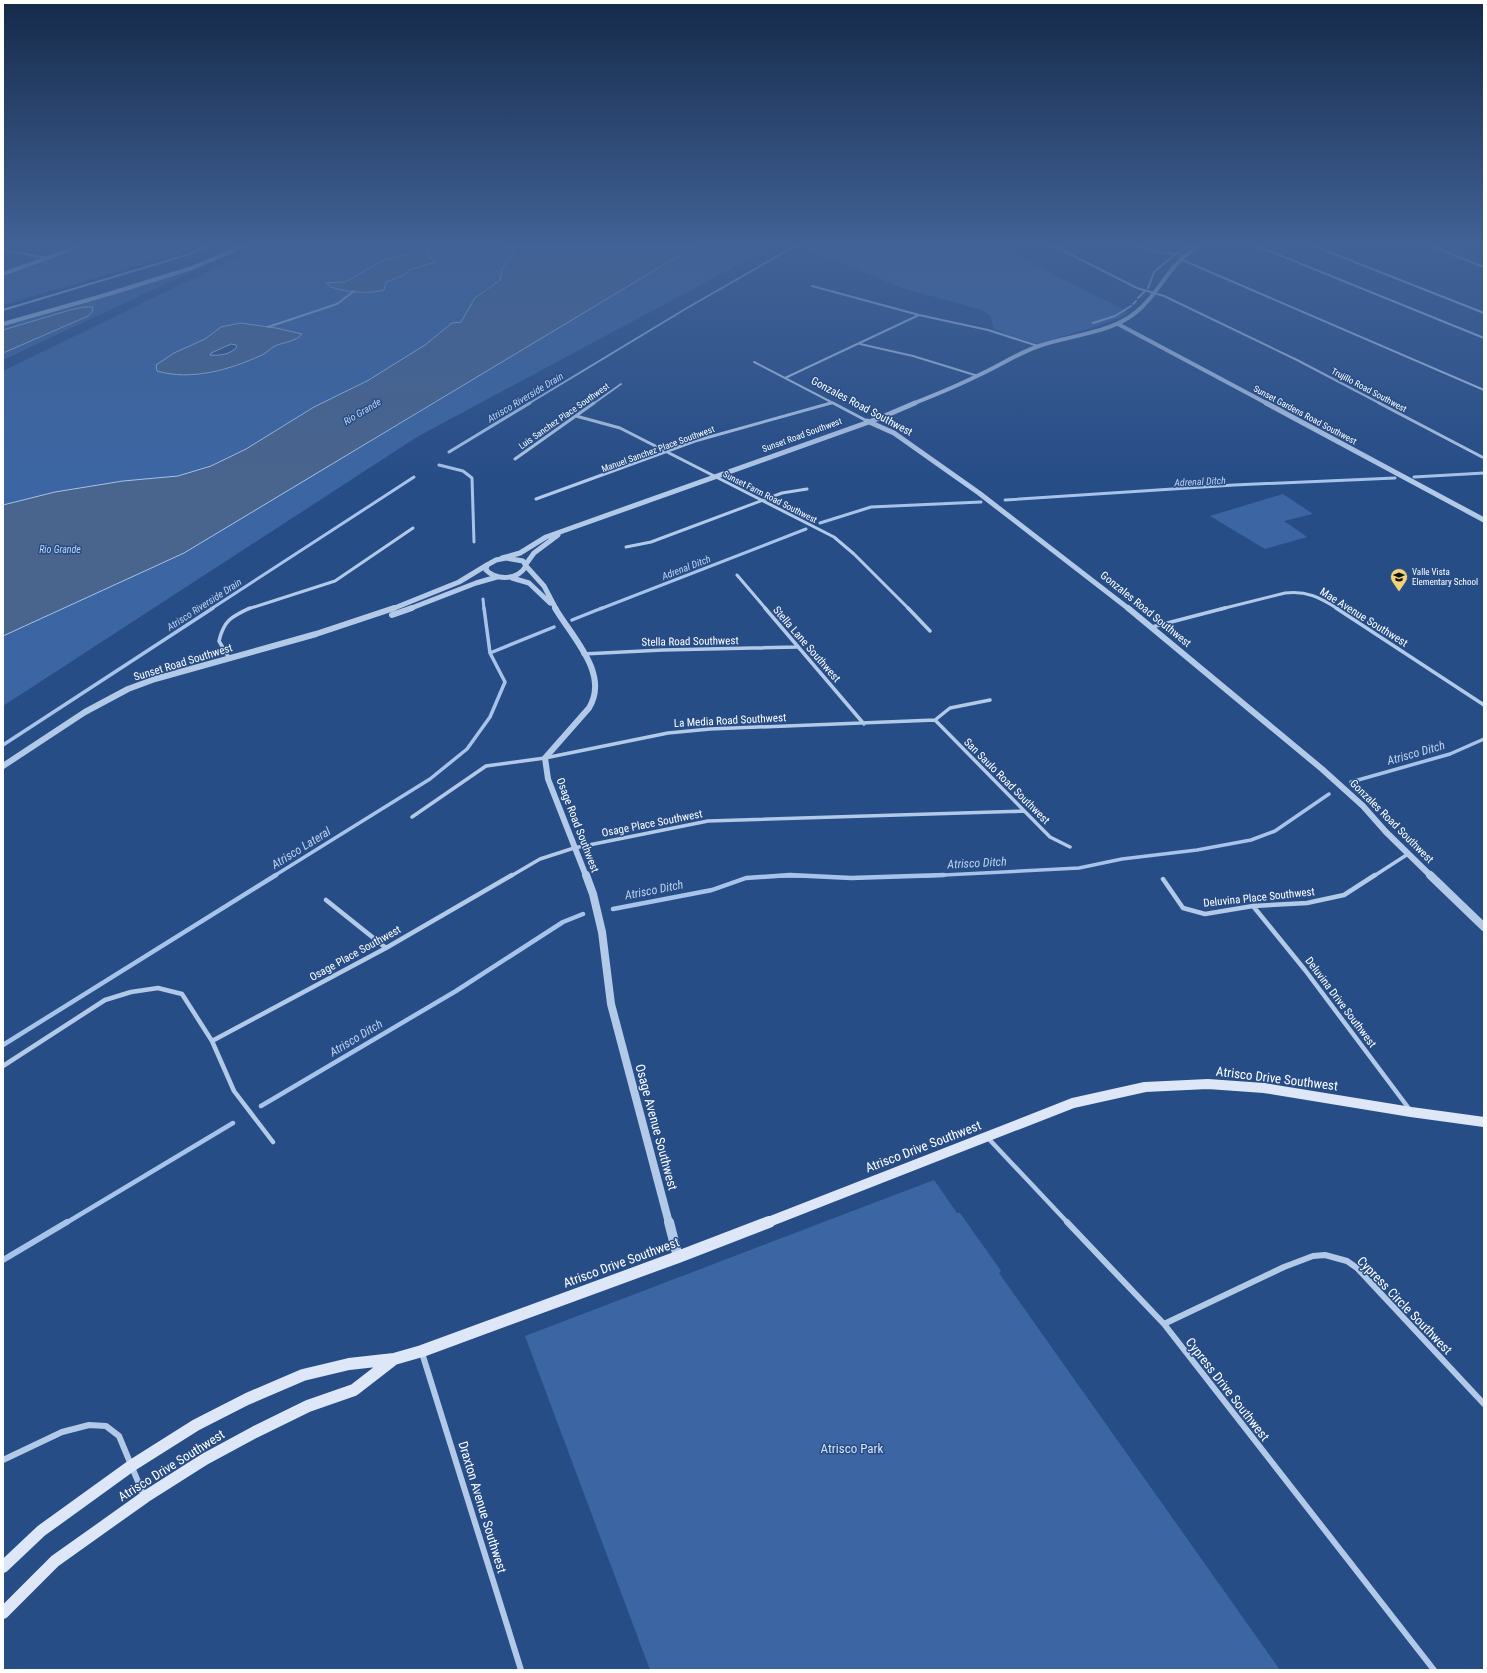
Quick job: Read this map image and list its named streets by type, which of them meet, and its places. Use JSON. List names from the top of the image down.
{
  "streets": {
    "main road": ["Atrisco Drive Southwest"],
    "street": [
      "Trujillo Road Southwest",
      "Gonzales Road Southwest",
      "Sunset Gardens Road Southwest",
      "Luis Sanchez Place Southwest",
      "Sunset Road Southwest",
      "Manuel Sanchez Place Southwest",
      "Sunset Farm Road Southwest",
      "Mae Avenue Southwest",
      "Stella Road Southwest",
      "Stella Lane Southwest",
      "La Media Road Southwest",
      "San Saulo Road Southwest",
      "Osage Place Southwest",
      "Osage Road Southwest",
      "Deluvina Place Southwest",
      "Deluvina Drive Southwest",
      "Osage Avenue Southwest",
      "Cypress Circle Southwest",
      "Cypress Drive Southwest",
      "Draxton Avenue Southwest"
    ]
  },
  "crossings": [
    ["Gonzales Road Southwest", "Sunset Road Southwest"],
    ["Gonzales Road Southwest", "Manuel Sanchez Place Southwest"],
    ["Gonzales Road Southwest", "Mae Avenue Southwest"],
    ["Gonzales Road Southwest", "Deluvina Place Southwest"],
    ["Sunset Gardens Road Southwest", "Sunset Road Southwest"],
    ["Luis Sanchez Place Southwest", "Sunset Farm Road Southwest"],
    ["Sunset Road Southwest", "Sunset Farm Road Southwest"],
    ["Manuel Sanchez Place Southwest", "Sunset Farm Road Southwest"],
    ["Stella Road Southwest", "Stella Lane Southwest"],
    ["Stella Lane Southwest", "La Media Road Southwest"],
    ["La Media Road Southwest", "San Saulo Road Southwest"],
    ["La Media Road Southwest", "Osage Road Southwest"],
    ["San Saulo Road Southwest", "Osage Place Southwest"],
    ["Osage Place Southwest", "Osage Road Southwest"],
    ["Osage Road Southwest", "Osage Avenue Southwest"],
    ["Deluvina Place Southwest", "Deluvina Drive Southwest"],
    ["Deluvina Drive Southwest", "Atrisco Drive Southwest"],
    ["Atrisco Drive Southwest", "Osage Avenue Southwest"],
    ["Atrisco Drive Southwest", "Cypress Drive Southwest"],
    ["Atrisco Drive Southwest", "Draxton Avenue Southwest"],
    ["Cypress Circle Southwest", "Cypress Drive Southwest"]
  ],
  "water": [
    "Atrisco Riverside Drain",
    "Rio Grande",
    "Adrenal Ditch",
    "Atrisco Ditch",
    "Atrisco Lateral"
  ],
  "parks": ["Atrisco Park"],
  "places": {
    "school or university": ["Valle Vista Elementary School"]
  }
}
